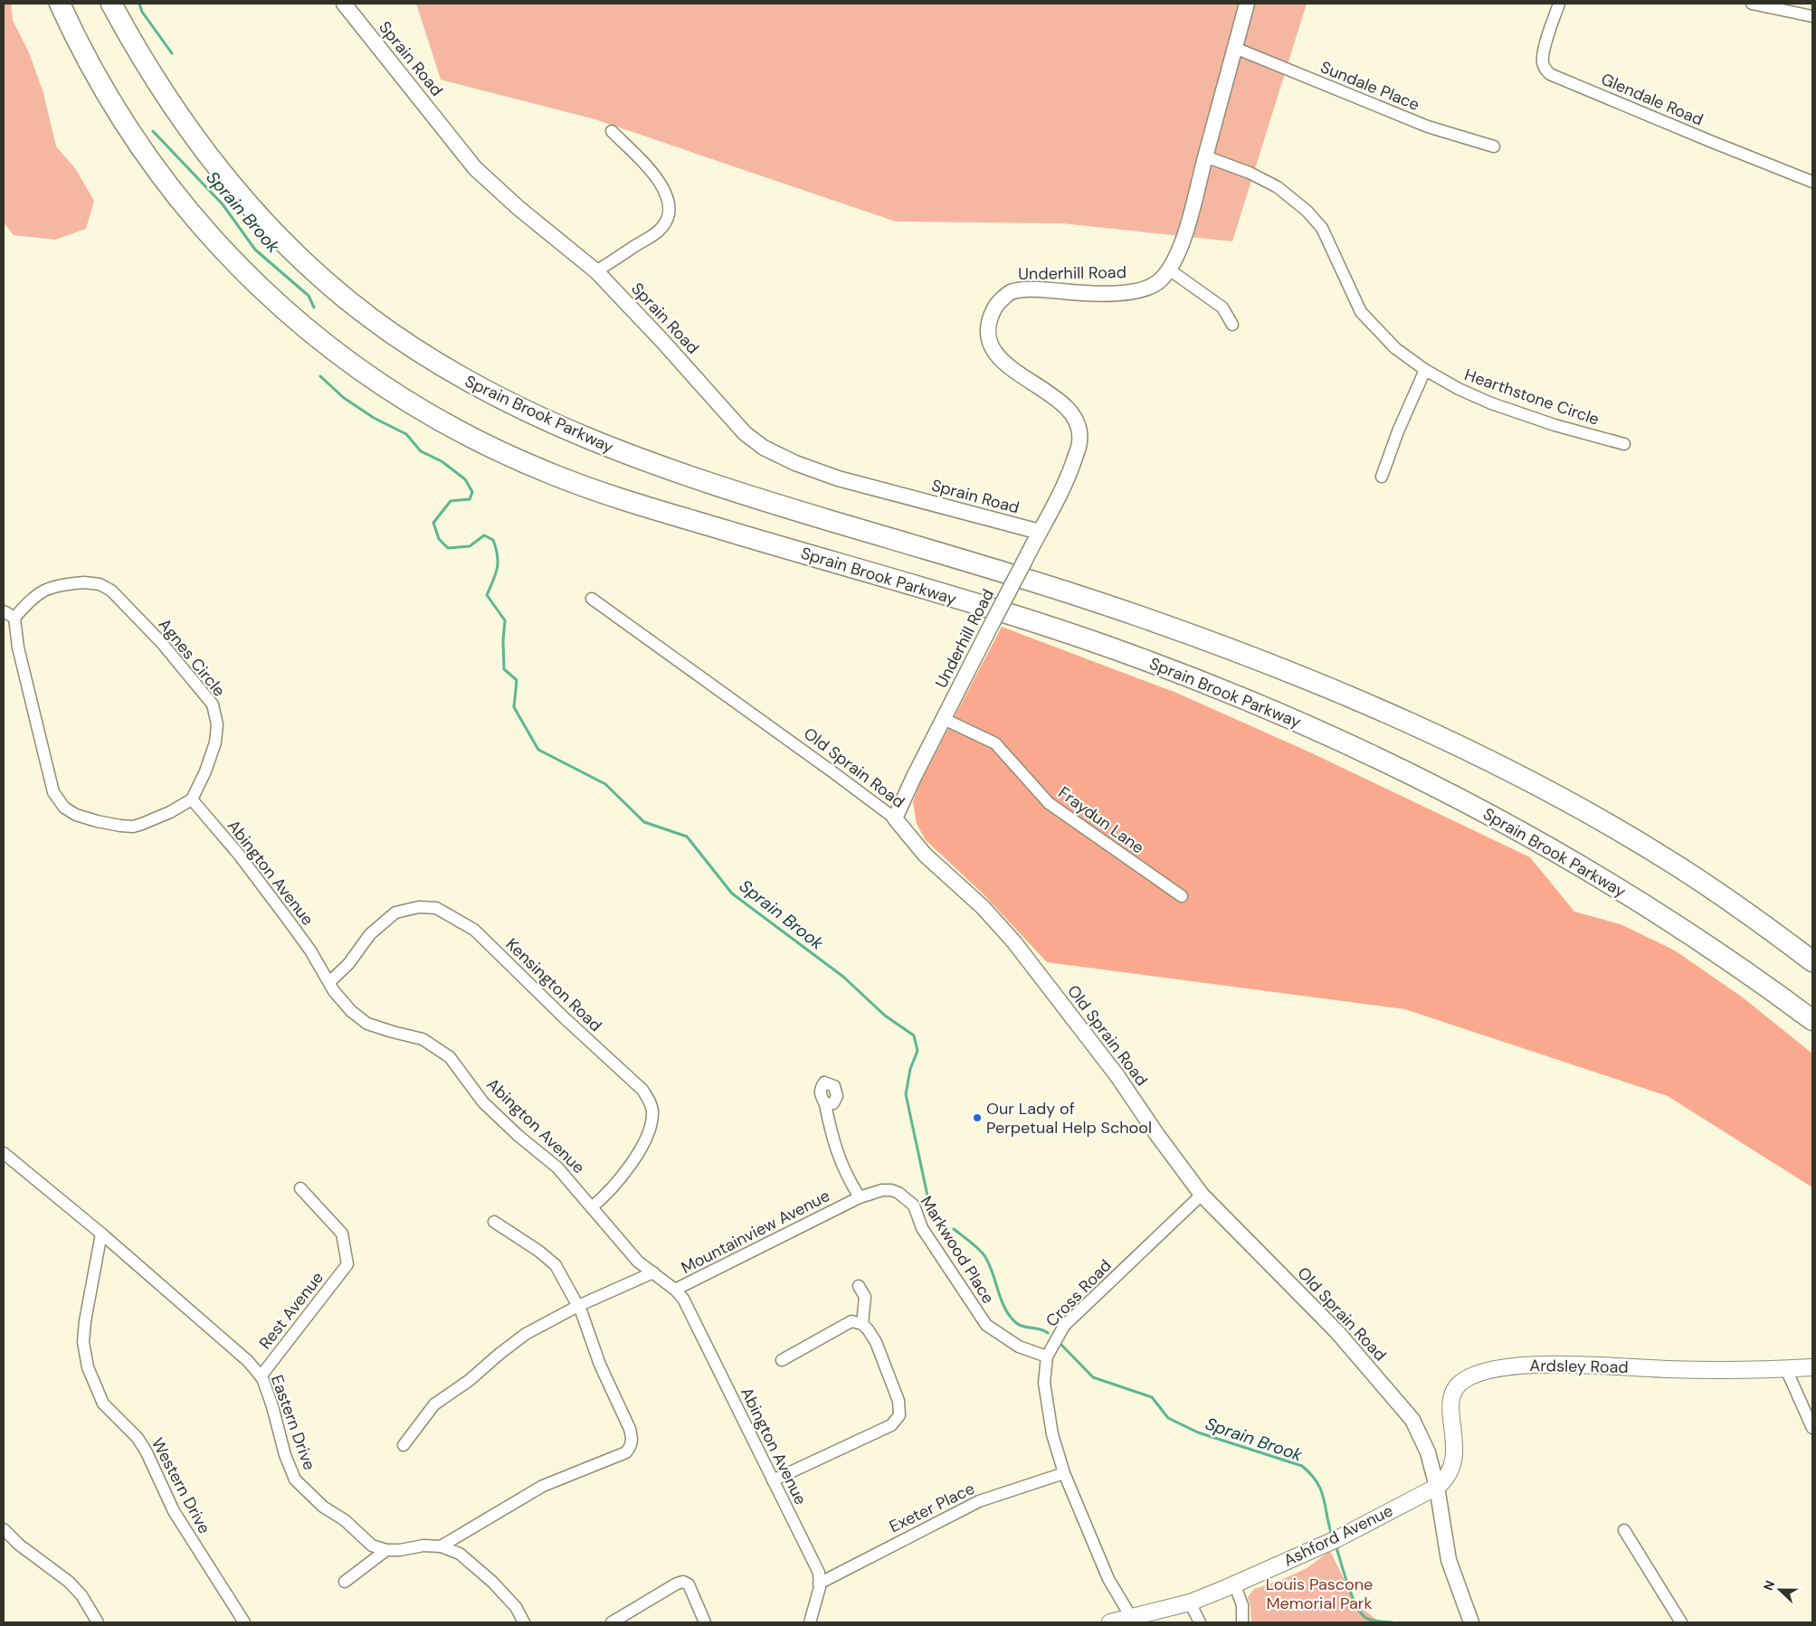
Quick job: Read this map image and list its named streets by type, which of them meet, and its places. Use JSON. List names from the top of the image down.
{
  "streets": {
    "highway": ["Sprain Brook Parkway"],
    "main road": ["Ardsley Road", "Ashford Avenue"],
    "street": [
      "Sprain Road",
      "Sundale Place",
      "Glendale Road",
      "Underhill Road",
      "Hearthstone Circle",
      "Agnes Circle",
      "Old Sprain Road",
      "Fraydun Lane",
      "Abington Avenue",
      "Kensington Road",
      "Mountainview Avenue",
      "Markwood Place",
      "Cross Road",
      "Rest Avenue",
      "Eastern Drive",
      "Western Drive",
      "Exeter Place"
    ]
  },
  "crossings": [
    ["Sprain Road", "Underhill Road"],
    ["Sundale Place", "Underhill Road"],
    ["Underhill Road", "Hearthstone Circle"],
    ["Underhill Road", "Old Sprain Road"],
    ["Underhill Road", "Fraydun Lane"],
    ["Agnes Circle", "Abington Avenue"],
    ["Old Sprain Road", "Cross Road"],
    ["Old Sprain Road", "Ardsley Road"],
    ["Old Sprain Road", "Ashford Avenue"],
    ["Abington Avenue", "Kensington Road"],
    ["Abington Avenue", "Mountainview Avenue"],
    ["Abington Avenue", "Exeter Place"],
    ["Mountainview Avenue", "Markwood Place"],
    ["Markwood Place", "Cross Road"],
    ["Cross Road", "Exeter Place"],
    ["Cross Road", "Ashford Avenue"],
    ["Rest Avenue", "Eastern Drive"],
    ["Ardsley Road", "Ashford Avenue"],
    ["Eastern Drive", "Western Drive"]
  ],
  "water": ["Sprain Brook"],
  "parks": ["Louis Pascone Memorial Park"],
  "places": ["Our Lady of Perpetual Help School"],
  "north": "left"
}
